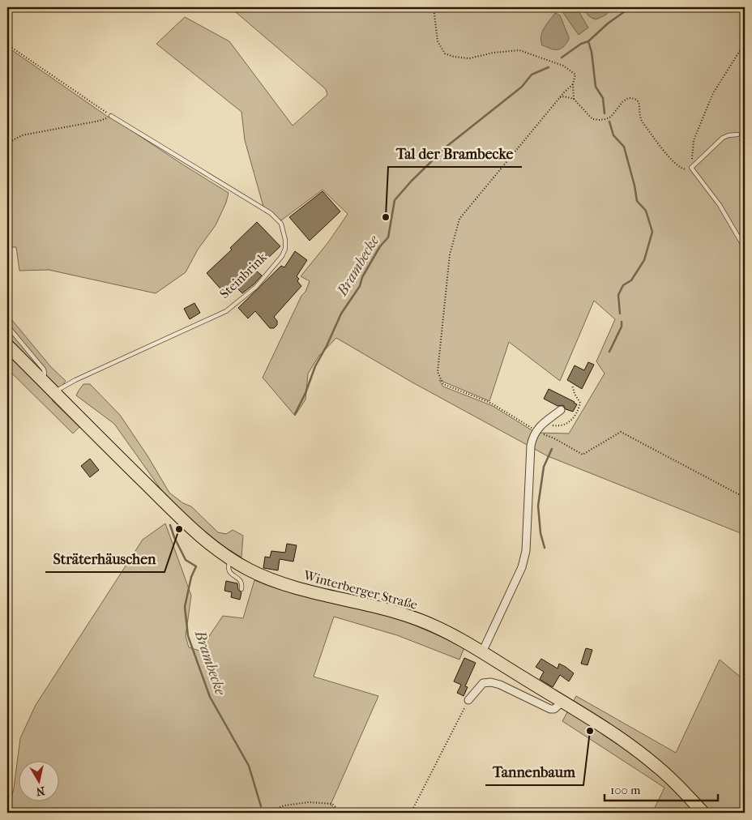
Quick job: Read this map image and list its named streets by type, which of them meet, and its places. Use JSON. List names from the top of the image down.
{
  "streets": {
    "main road": ["Winterberger Straße"],
    "lane": ["Steinbrink"]
  },
  "crossings": [
    ["Steinbrink", "Winterberger Straße"]
  ],
  "water": ["Brambecke"],
  "places": ["Tal der Brambecke", "Sträterhäuschen", "Tannenbaum"],
  "scale_bar": "100 m",
  "north": "bottom"
}
